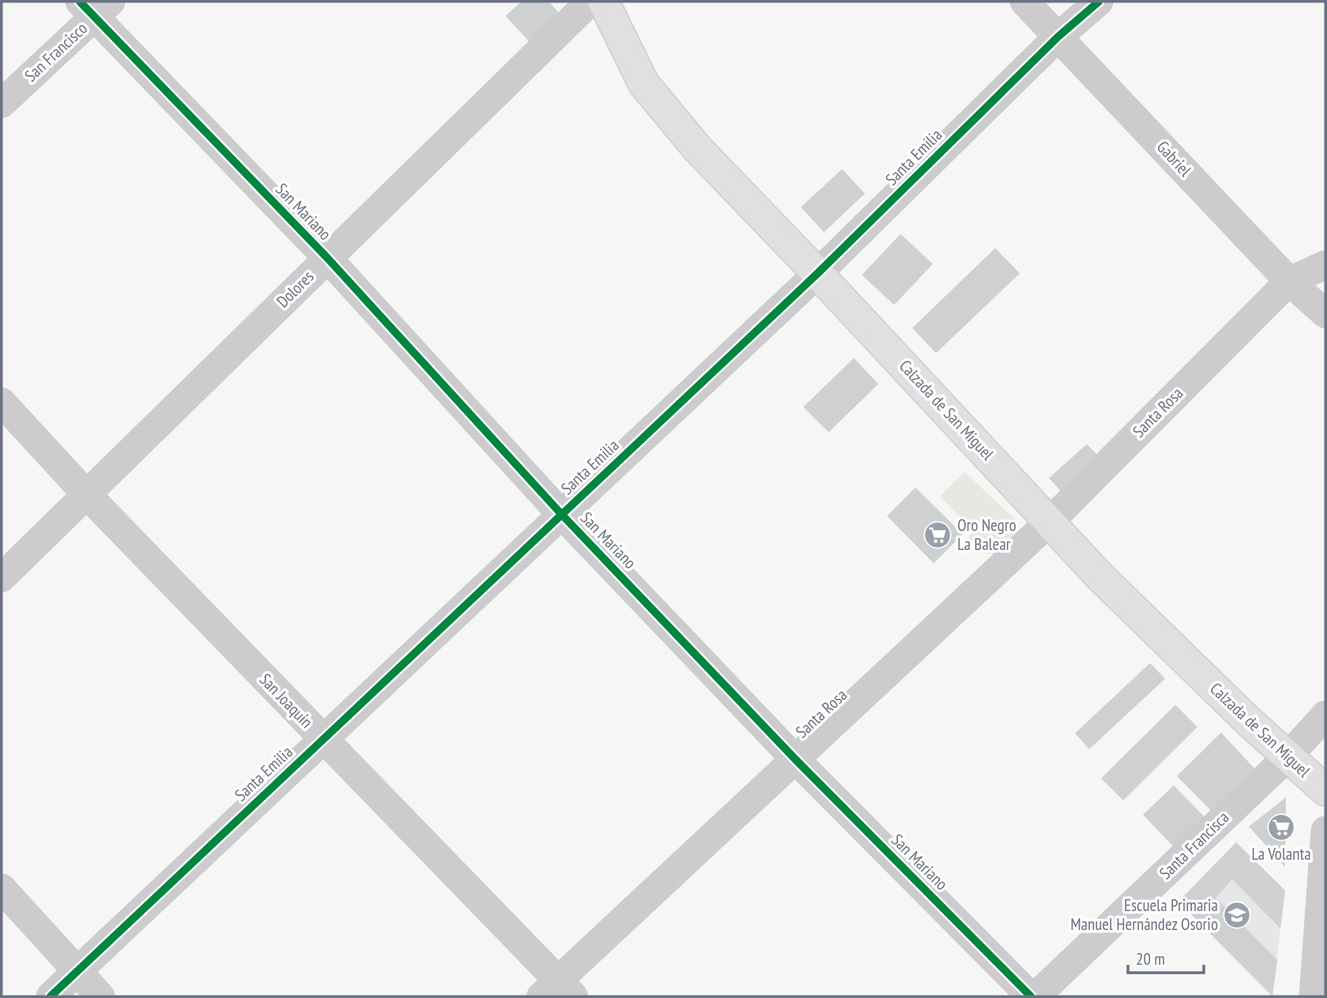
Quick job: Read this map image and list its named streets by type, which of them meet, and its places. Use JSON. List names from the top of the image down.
{
  "streets": {
    "main road": ["Calzada de San Miguel"],
    "street": [
      "San Francisco",
      "Santa Emilia",
      "Gabriel",
      "San Mariano",
      "Dolores",
      "Santa Rosa",
      "San Joaquín",
      "Santa Francisca"
    ]
  },
  "crossings": [
    ["San Francisco", "San Mariano"],
    ["Santa Emilia", "Gabriel"],
    ["Santa Emilia", "San Mariano"],
    ["Santa Emilia", "Calzada de San Miguel"],
    ["Santa Emilia", "San Joaquín"],
    ["Gabriel", "Santa Rosa"],
    ["San Mariano", "Dolores"],
    ["San Mariano", "Santa Rosa"],
    ["Dolores", "San Joaquín"],
    ["Calzada de San Miguel", "Santa Rosa"],
    ["Calzada de San Miguel", "Santa Francisca"],
    ["Santa Rosa", "San Joaquín"]
  ],
  "places": {
    "supermarket": ["Oro Negro La Balear", "La Volanta"],
    "school or university": ["Escuela Primaria Manuel Hernández Osorio"]
  },
  "scale_bar": "20 m"
}
